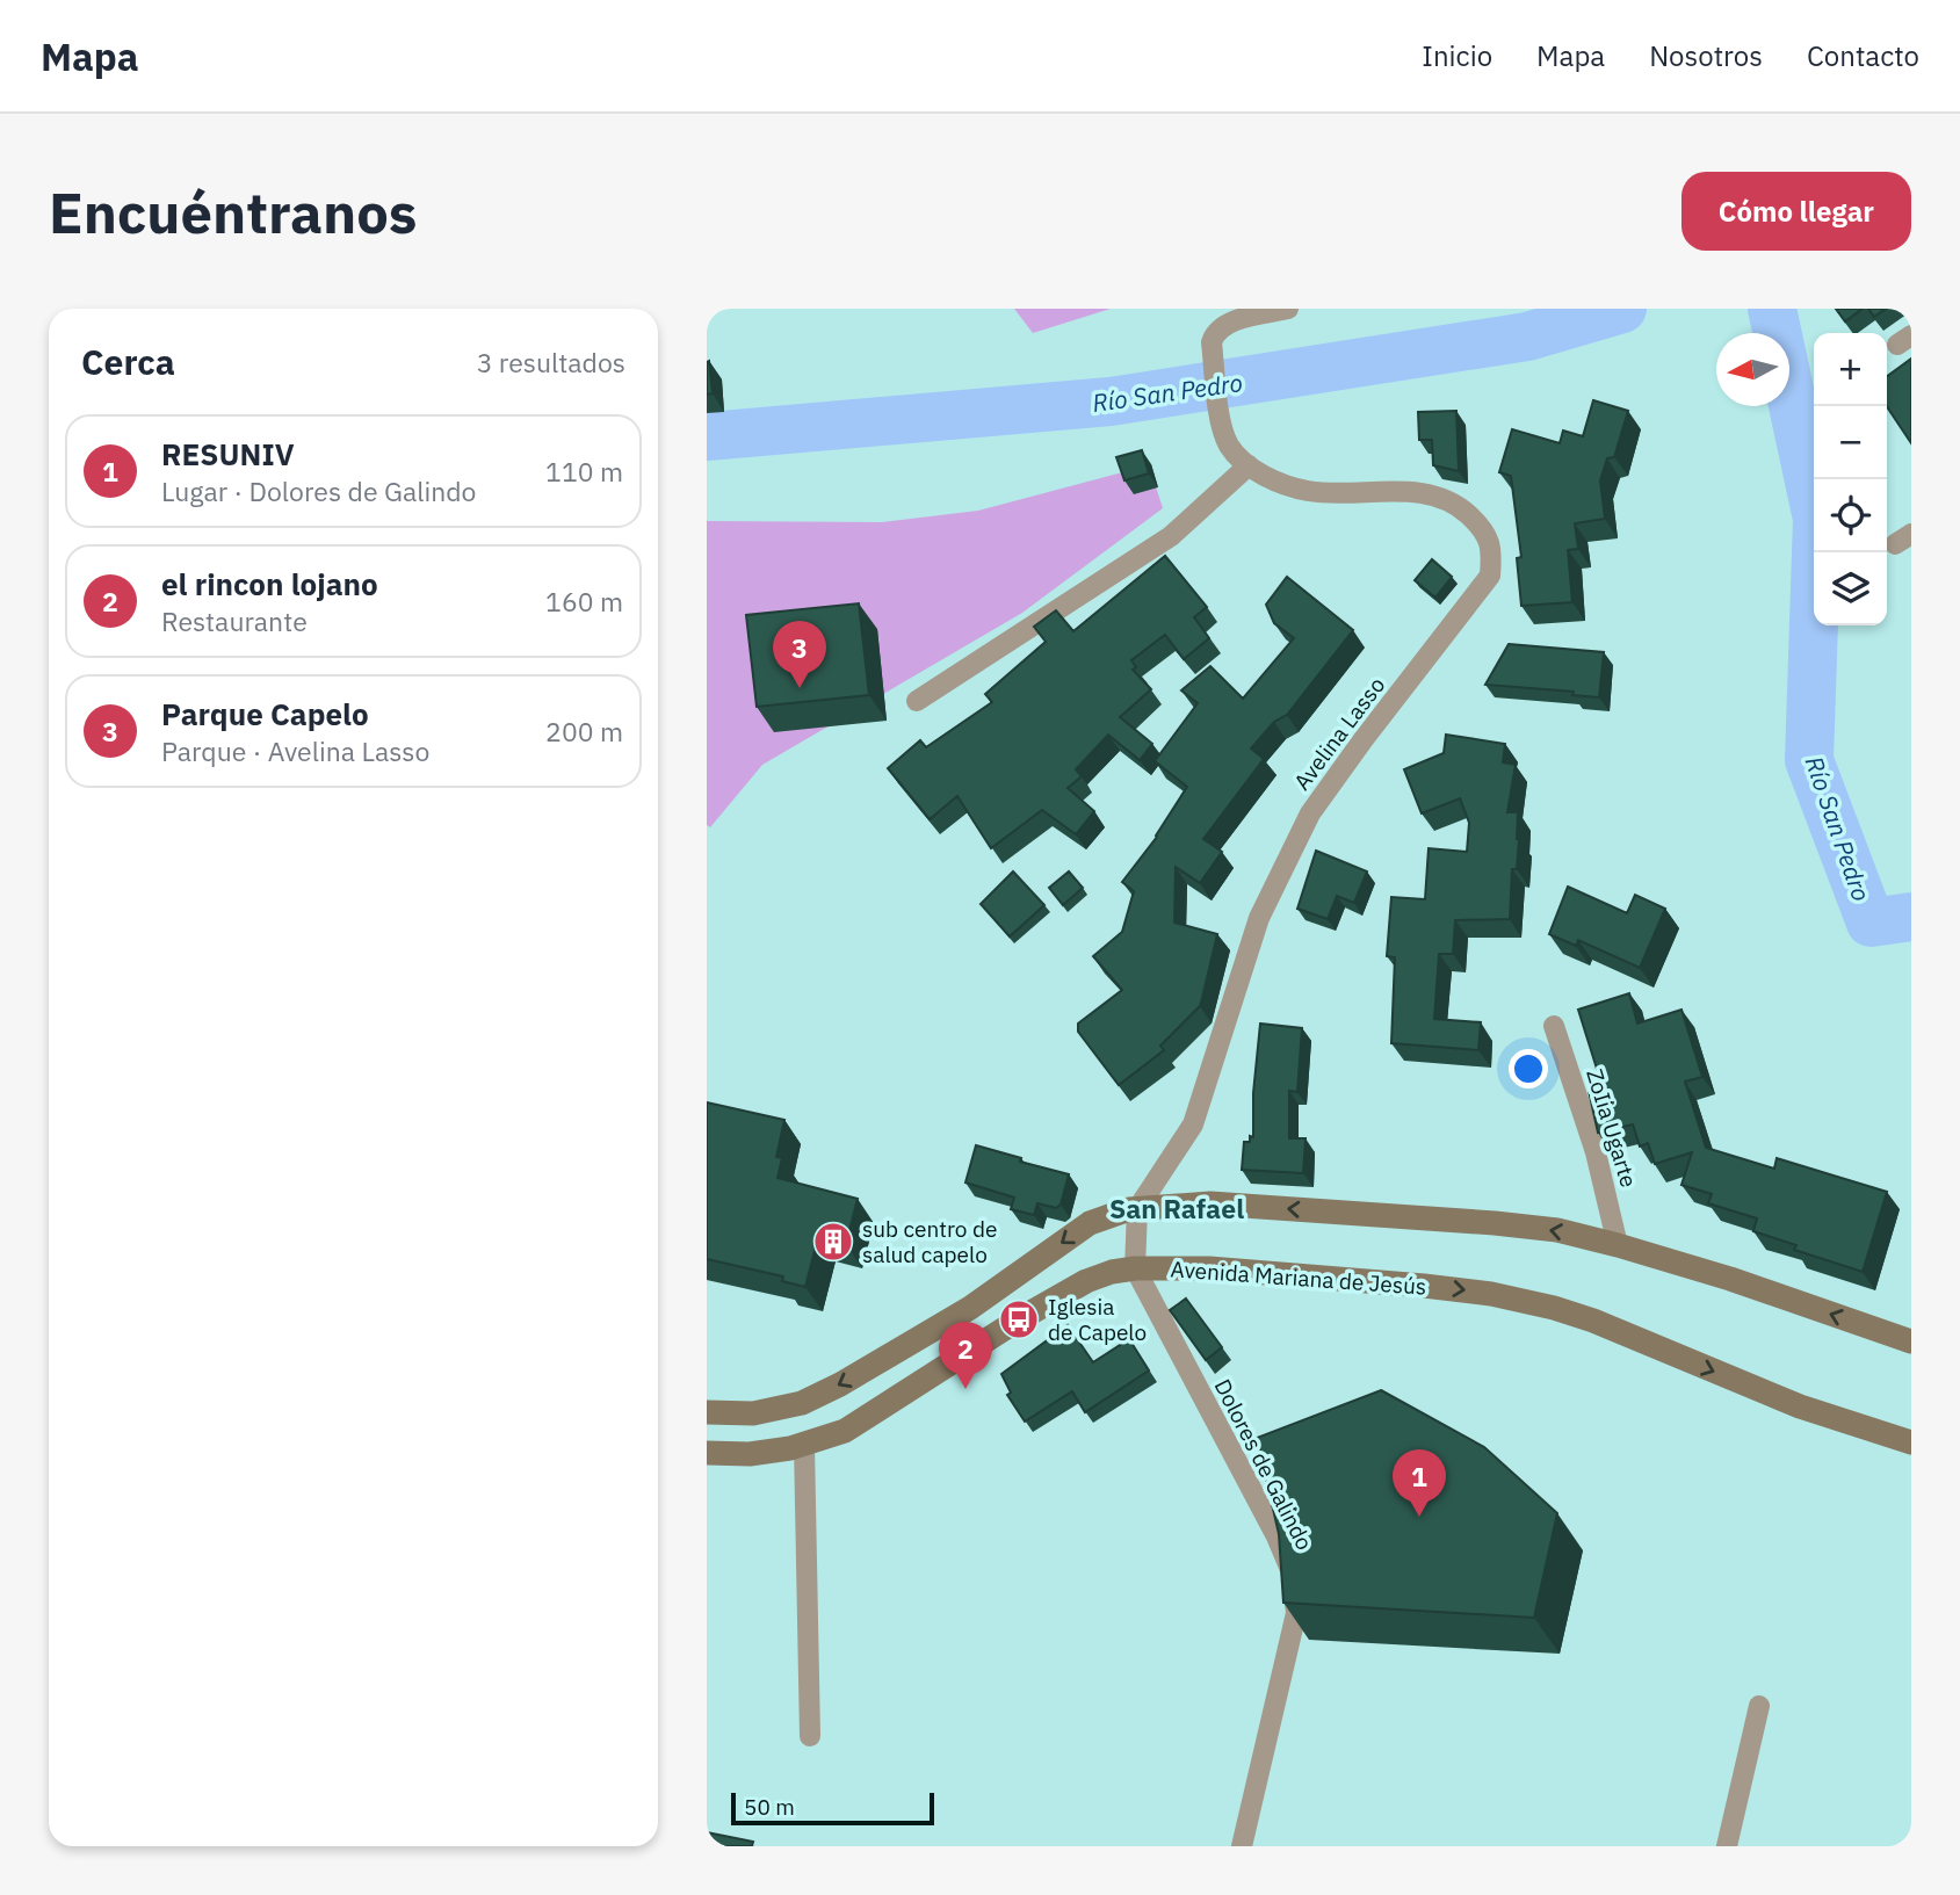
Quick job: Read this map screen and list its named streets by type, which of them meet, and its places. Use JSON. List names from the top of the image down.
{
  "streets": {
    "street": [
      "Avelina Lasso",
      "ZoIia Ugarte",
      "Avenida Mariana de Jesús",
      "Dolores de Galindo"
    ]
  },
  "crossings": [
    ["Avenida Mariana de Jesús", "Dolores de Galindo"]
  ],
  "districts": ["San Rafael"],
  "water": ["Río San Pedro"],
  "places": {
    "building": ["sub centro de salud capelo"],
    "bus stop": ["Iglesia de Capelo"]
  },
  "scale_bar": "50 m",
  "north": "left",
  "page": {
    "header": "Mapa",
    "nav": [
      "Inicio",
      "Mapa",
      "Nosotros",
      "Contacto"
    ],
    "buttons": "Cómo llegar",
    "title": "Encuéntranos",
    "heading": ["Cerca", "3 resultados"],
    "map_buttons": ["+", "−"],
    "list": [
      {
        "mark": "1",
        "name": "RESUNIV",
        "note": "Lugar · Dolores de Galindo",
        "value": "110 m"
      },
      {
        "mark": "2",
        "name": "el rincon lojano",
        "note": "Restaurante",
        "value": "160 m"
      },
      {
        "mark": "3",
        "name": "Parque Capelo",
        "note": "Parque · Avelina Lasso",
        "value": "200 m"
      }
    ],
    "pins": ["3", "2", "1"],
    "scale": "50 m"
  }
}
